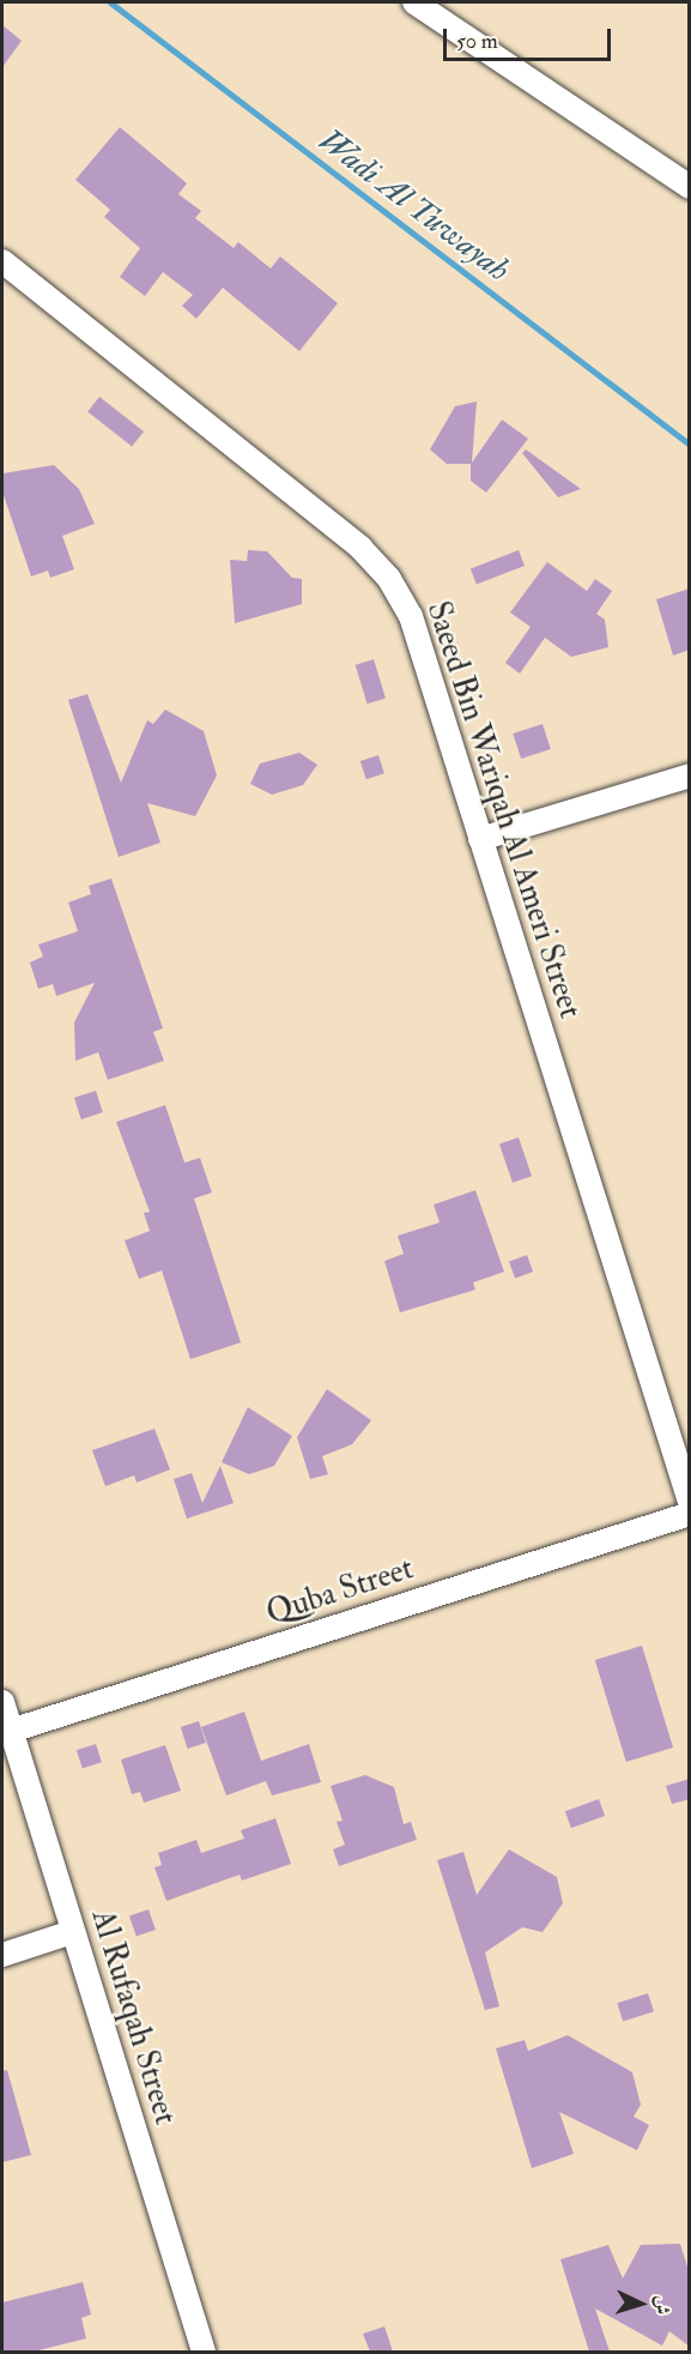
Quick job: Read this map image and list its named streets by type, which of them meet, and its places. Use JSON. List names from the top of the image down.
{
  "streets": {
    "street": ["Saeed Bin Wariqah Al Ameri Street", "Quba Street", "Al Rufaqah Street"]
  },
  "crossings": [
    ["Quba Street", "Al Rufaqah Street"]
  ],
  "water": ["Wadi Al Tuwayah"],
  "scale_bar": "50 m",
  "north": "right"
}
